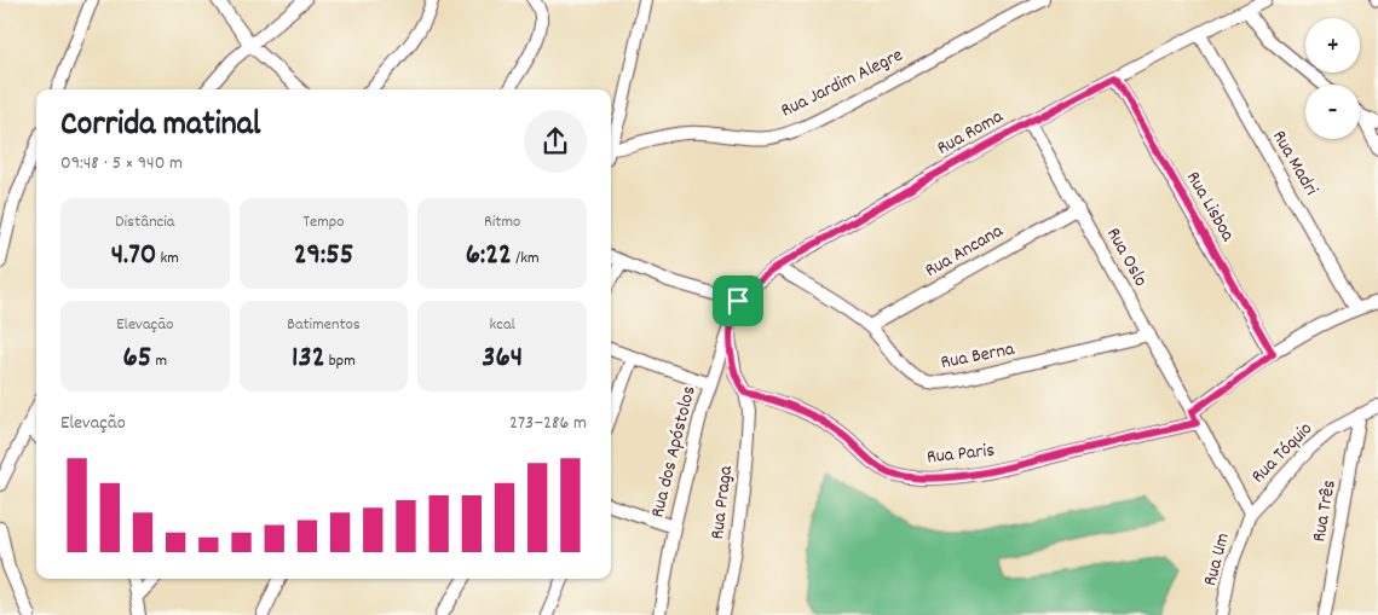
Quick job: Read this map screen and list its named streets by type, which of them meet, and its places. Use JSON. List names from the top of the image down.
{
  "streets": {
    "street": [
      "Rua Jardim Alegre",
      "Rua Roma",
      "Rua Madri",
      "Rua Lisboa",
      "Rua Ancana",
      "Rua Oslo",
      "Rua Berna",
      "Rua dos Apóstolos",
      "Rua Tóquio",
      "Rua Paris",
      "Rua Praga",
      "Rua Três",
      "Rua Um"
    ]
  },
  "crossings": [
    ["Rua Roma", "Rua Madri"],
    ["Rua Roma", "Rua Lisboa"],
    ["Rua Roma", "Rua Oslo"],
    ["Rua Roma", "Rua Berna"],
    ["Rua Roma", "Rua dos Apóstolos"],
    ["Rua Madri", "Rua Paris"],
    ["Rua Lisboa", "Rua Paris"],
    ["Rua Ancana", "Rua Oslo"],
    ["Rua Ancana", "Rua Berna"],
    ["Rua Oslo", "Rua Berna"],
    ["Rua Oslo", "Rua Tóquio"],
    ["Rua Oslo", "Rua Paris"],
    ["Rua Oslo", "Rua Um"],
    ["Rua dos Apóstolos", "Rua Praga"],
    ["Rua Tóquio", "Rua Três"],
    ["Rua Tóquio", "Rua Um"],
    ["Rua Paris", "Rua Praga"]
  ],
  "page": {
    "map_buttons": ["+", "−"],
    "heading": ["Corrida matinal", "09:48 · 5 × 940 m"],
    "stats": [
      ["Distância", "4.70 km"],
      ["Tempo", "29:55"],
      ["Ritmo", "6:22 /km"],
      ["Elevação", "65 m"],
      ["Batimentos", "132 bpm"],
      ["kcal", "364"]
    ],
    "chart": ["Elevação", "273–286 m"]
  }
}
